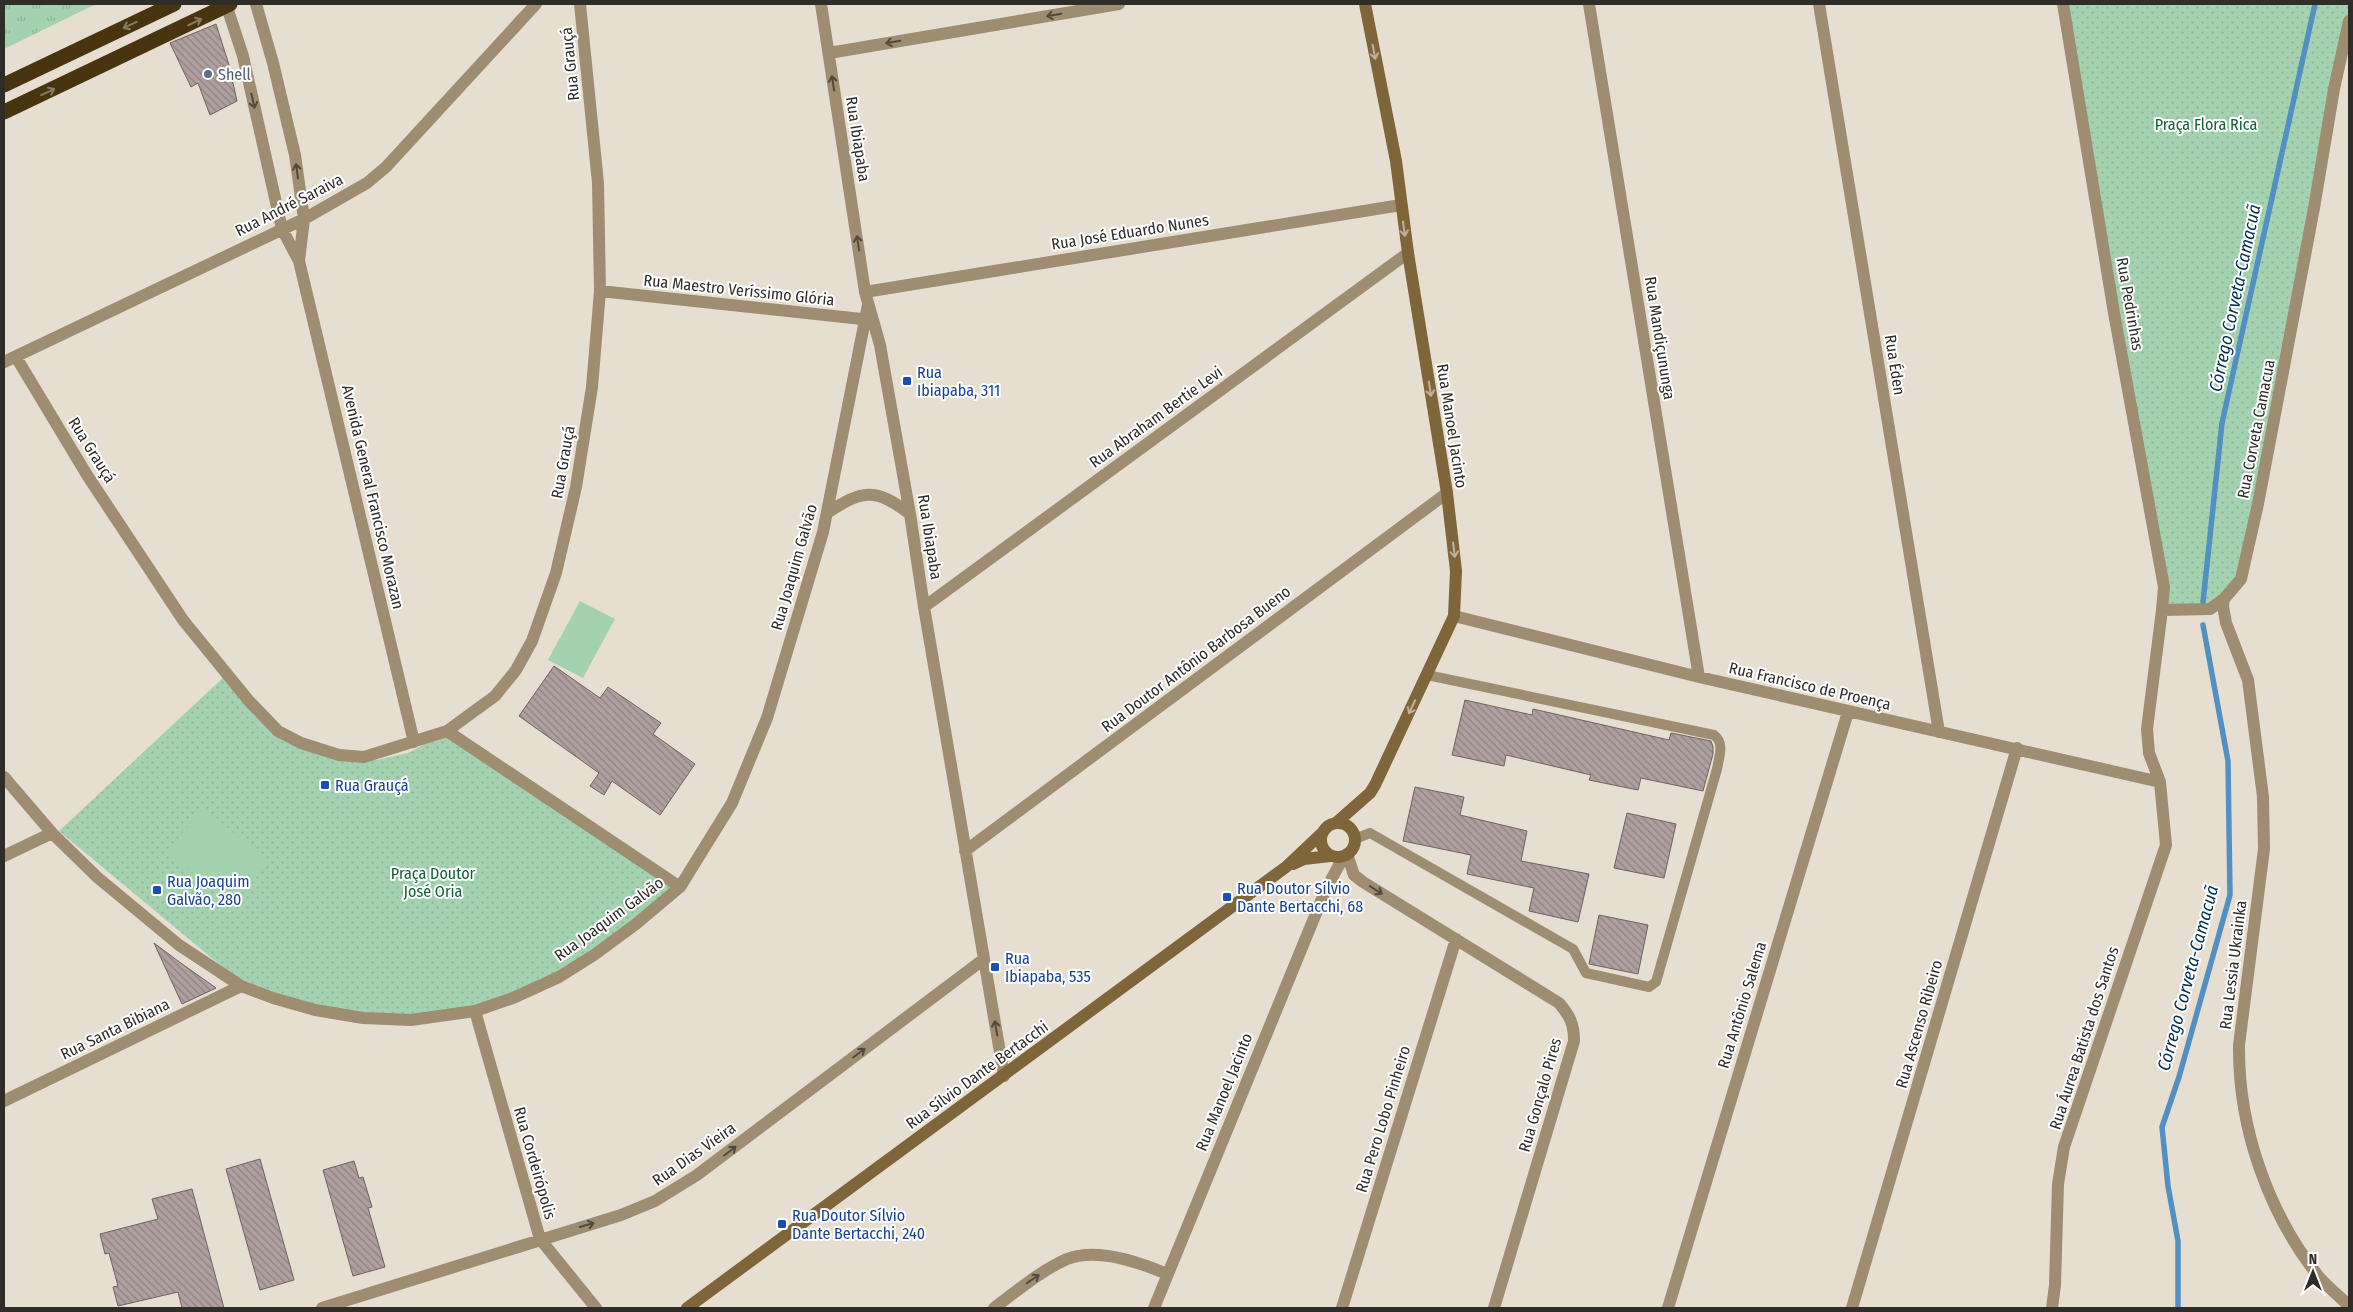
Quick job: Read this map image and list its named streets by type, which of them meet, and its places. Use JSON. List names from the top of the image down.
{
  "streets": {
    "street": [
      "Rua Grauçá",
      "Rua Ibiapaba",
      "Rua André Saraiva",
      "Rua José Eduardo Nunes",
      "Rua Maestro Veríssimo Glória",
      "Rua Pedrinhas",
      "Rua Mandiçununga",
      "Rua Éden",
      "Rua Abraham Bertie Levi",
      "Rua Manoel Jacinto",
      "Rua Corveta Camacua",
      "Avenida General Francisco Morazan",
      "Rua Joaquim Galvão",
      "Rua Doutor Antônio Barbosa Bueno",
      "Rua Francisco de Proença",
      "Rua Lessia Ukrainka",
      "Rua Antônio Salema",
      "Rua Ascenso Ribeiro",
      "Rua Santa Bibiana",
      "Rua Áurea Batista dos Santos",
      "Rua Sílvio Dante Bertacchi",
      "Rua Gonçalo Pires",
      "Rua Pero Lobo Pinheiro",
      "Rua Dias Vieira",
      "Rua Cordeirópolis"
    ]
  },
  "crossings": [
    ["Rua Grauçá", "Rua André Saraiva"],
    ["Rua Grauçá", "Rua Maestro Veríssimo Glória"],
    ["Rua Grauçá", "Avenida General Francisco Morazan"],
    ["Rua Ibiapaba", "Rua José Eduardo Nunes"],
    ["Rua Ibiapaba", "Rua Maestro Veríssimo Glória"],
    ["Rua Ibiapaba", "Rua Abraham Bertie Levi"],
    ["Rua Ibiapaba", "Rua Joaquim Galvão"],
    ["Rua Ibiapaba", "Rua Doutor Antônio Barbosa Bueno"],
    ["Rua Ibiapaba", "Rua Sílvio Dante Bertacchi"],
    ["Rua Ibiapaba", "Rua Dias Vieira"],
    ["Rua André Saraiva", "Avenida General Francisco Morazan"],
    ["Rua José Eduardo Nunes", "Rua Manoel Jacinto"],
    ["Rua Maestro Veríssimo Glória", "Rua Joaquim Galvão"],
    ["Rua Mandiçununga", "Rua Francisco de Proença"],
    ["Rua Éden", "Rua Francisco de Proença"],
    ["Rua Abraham Bertie Levi", "Rua Manoel Jacinto"],
    ["Rua Manoel Jacinto", "Rua Doutor Antônio Barbosa Bueno"],
    ["Rua Manoel Jacinto", "Rua Francisco de Proença"],
    ["Rua Manoel Jacinto", "Rua Sílvio Dante Bertacchi"],
    ["Rua Manoel Jacinto", "Rua Gonçalo Pires"],
    ["Rua Corveta Camacua", "Rua Lessia Ukrainka"],
    ["Rua Joaquim Galvão", "Rua Santa Bibiana"],
    ["Rua Joaquim Galvão", "Rua Cordeirópolis"],
    ["Rua Francisco de Proença", "Rua Antônio Salema"],
    ["Rua Francisco de Proença", "Rua Ascenso Ribeiro"],
    ["Rua Francisco de Proença", "Rua Áurea Batista dos Santos"],
    ["Rua Sílvio Dante Bertacchi", "Rua Gonçalo Pires"],
    ["Rua Gonçalo Pires", "Rua Pero Lobo Pinheiro"],
    ["Rua Dias Vieira", "Rua Cordeirópolis"]
  ],
  "one_way": ["Rua Manoel Jacinto", "Rua Dias Vieira"],
  "water": ["Córrego Corveta-Camacuã"],
  "parks": ["Praça Flora Rica", "Praça Doutor José Oria"],
  "places": {
    "other": ["Shell"],
    "transit": [
      "Rua Ibiapaba, 311",
      "Rua Grauçá",
      "Rua Joaquim Galvão, 280",
      "Rua Doutor Sílvio Dante Bertacchi, 68",
      "Rua Ibiapaba, 535",
      "Rua Doutor Sílvio Dante Bertacchi, 240"
    ]
  },
  "north": "top"
}
